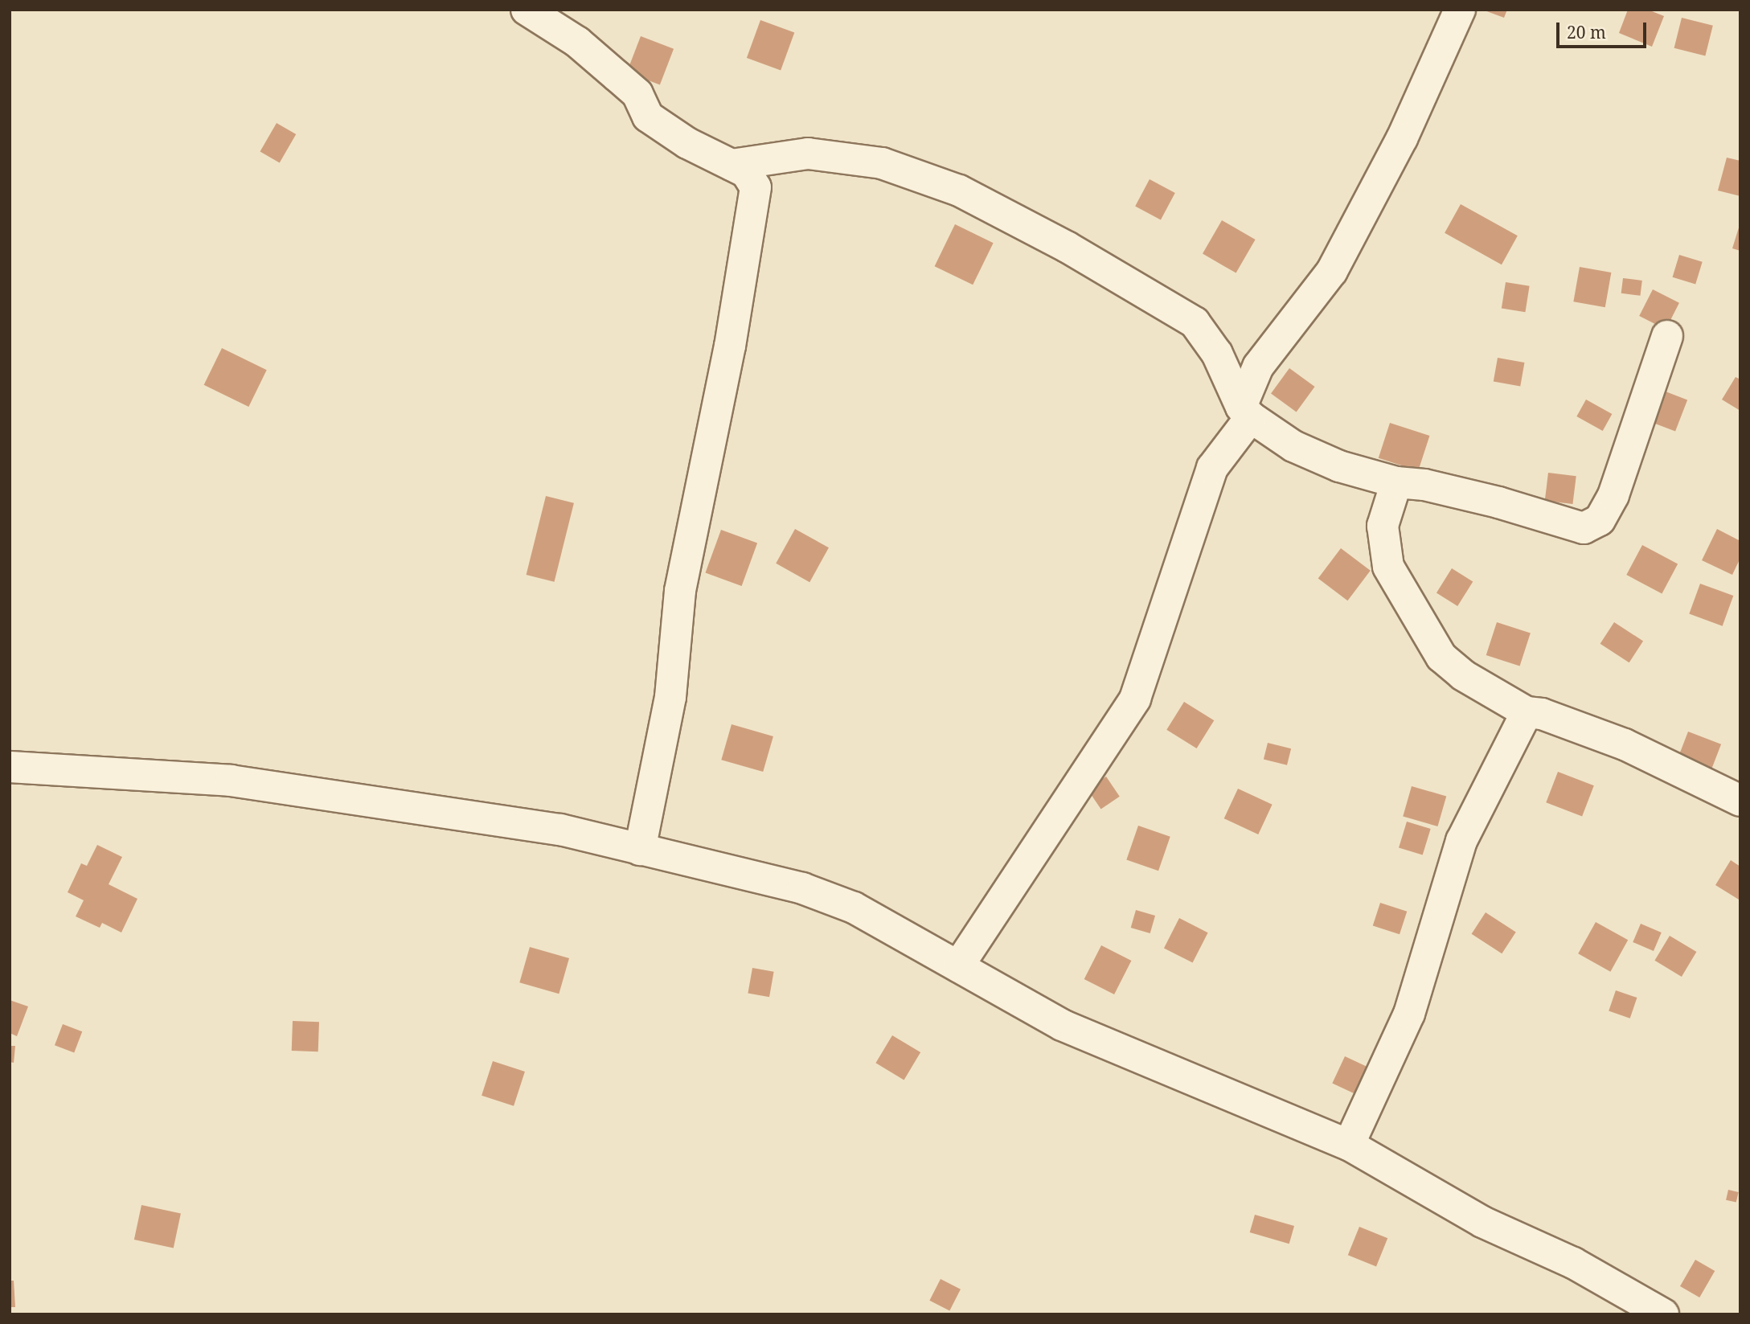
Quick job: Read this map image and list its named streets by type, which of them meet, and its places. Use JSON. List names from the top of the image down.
{
  "scale_bar": "20 m"
}
